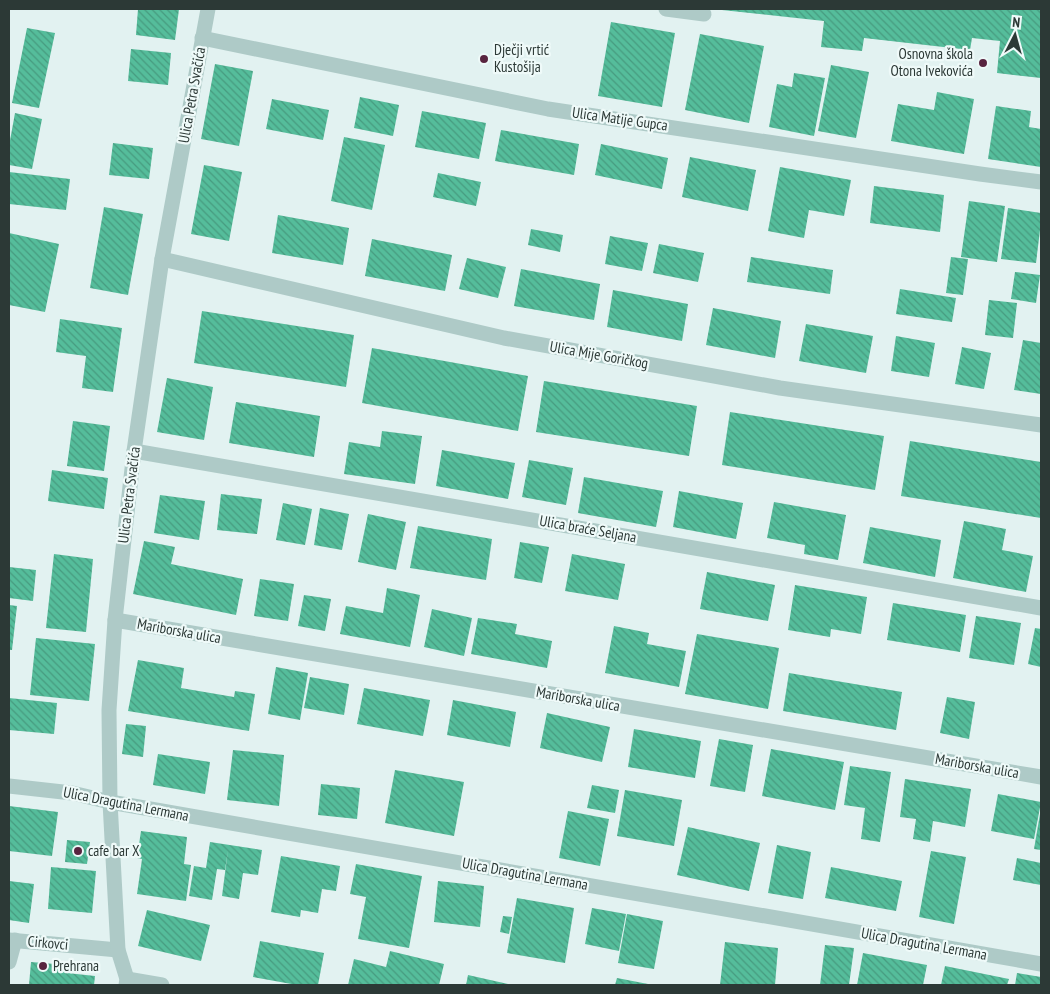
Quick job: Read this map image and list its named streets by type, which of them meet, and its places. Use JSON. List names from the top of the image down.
{
  "streets": {
    "street": [
      "Ulica Petra Svačića",
      "Ulica Matije Gupca",
      "Ulica Mije Goričkog",
      "Ulica braće Seljana",
      "Mariborska ulica",
      "Ulica Dragutina Lermana",
      "Cirkovci"
    ]
  },
  "crossings": [
    ["Ulica Petra Svačića", "Ulica Matije Gupca"],
    ["Ulica Petra Svačića", "Ulica Mije Goričkog"],
    ["Ulica Petra Svačića", "Ulica braće Seljana"],
    ["Ulica Petra Svačića", "Mariborska ulica"],
    ["Ulica Petra Svačića", "Ulica Dragutina Lermana"],
    ["Ulica Petra Svačića", "Cirkovci"]
  ],
  "places": [
    "Dječji vrtić Kustošija",
    "Osnovna škola Otona Ivekovića",
    "cafe bar X",
    "Prehrana"
  ],
  "north": "top"
}
